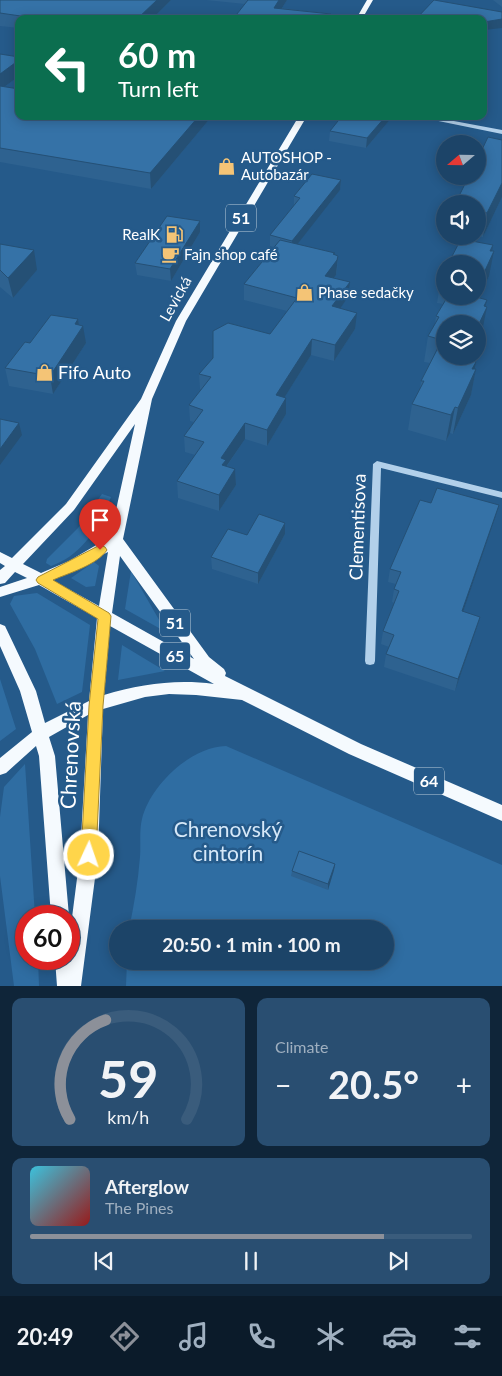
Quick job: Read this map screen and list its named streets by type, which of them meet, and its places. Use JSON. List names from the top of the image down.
{
  "streets": {
    "main road": [
      "51",
      "Levická",
      "65",
      "Chrenovská",
      "64"
    ],
    "street": ["Clementisova"]
  },
  "crossings": [
    ["51", "Levická"],
    ["51", "65"],
    ["51", "64"],
    ["Levická", "65"],
    ["Levická", "Chrenovská"],
    ["65", "Chrenovská"],
    ["65", "64"],
    ["Chrenovská", "64"]
  ],
  "parks": ["Chrenovský cintorín"],
  "places": {
    "shop": ["AUTOSHOP - Autobazár", "Phase sedačky", "Fifo Auto"],
    "fuel station": ["RealK"],
    "cafe": ["Fajn shop café"]
  },
  "north": "left",
  "page": {
    "turn": ["60 m", "Turn left"],
    "limit": "60",
    "trip": "20:50 · 1 min · 100 m",
    "tile": "Climate",
    "heat": ["−", "20.5°", "+"],
    "song": ["Afterglow", "The Pines"],
    "tabs": "20:49",
    "gauge": ["59", "km/h"]
  }
}
